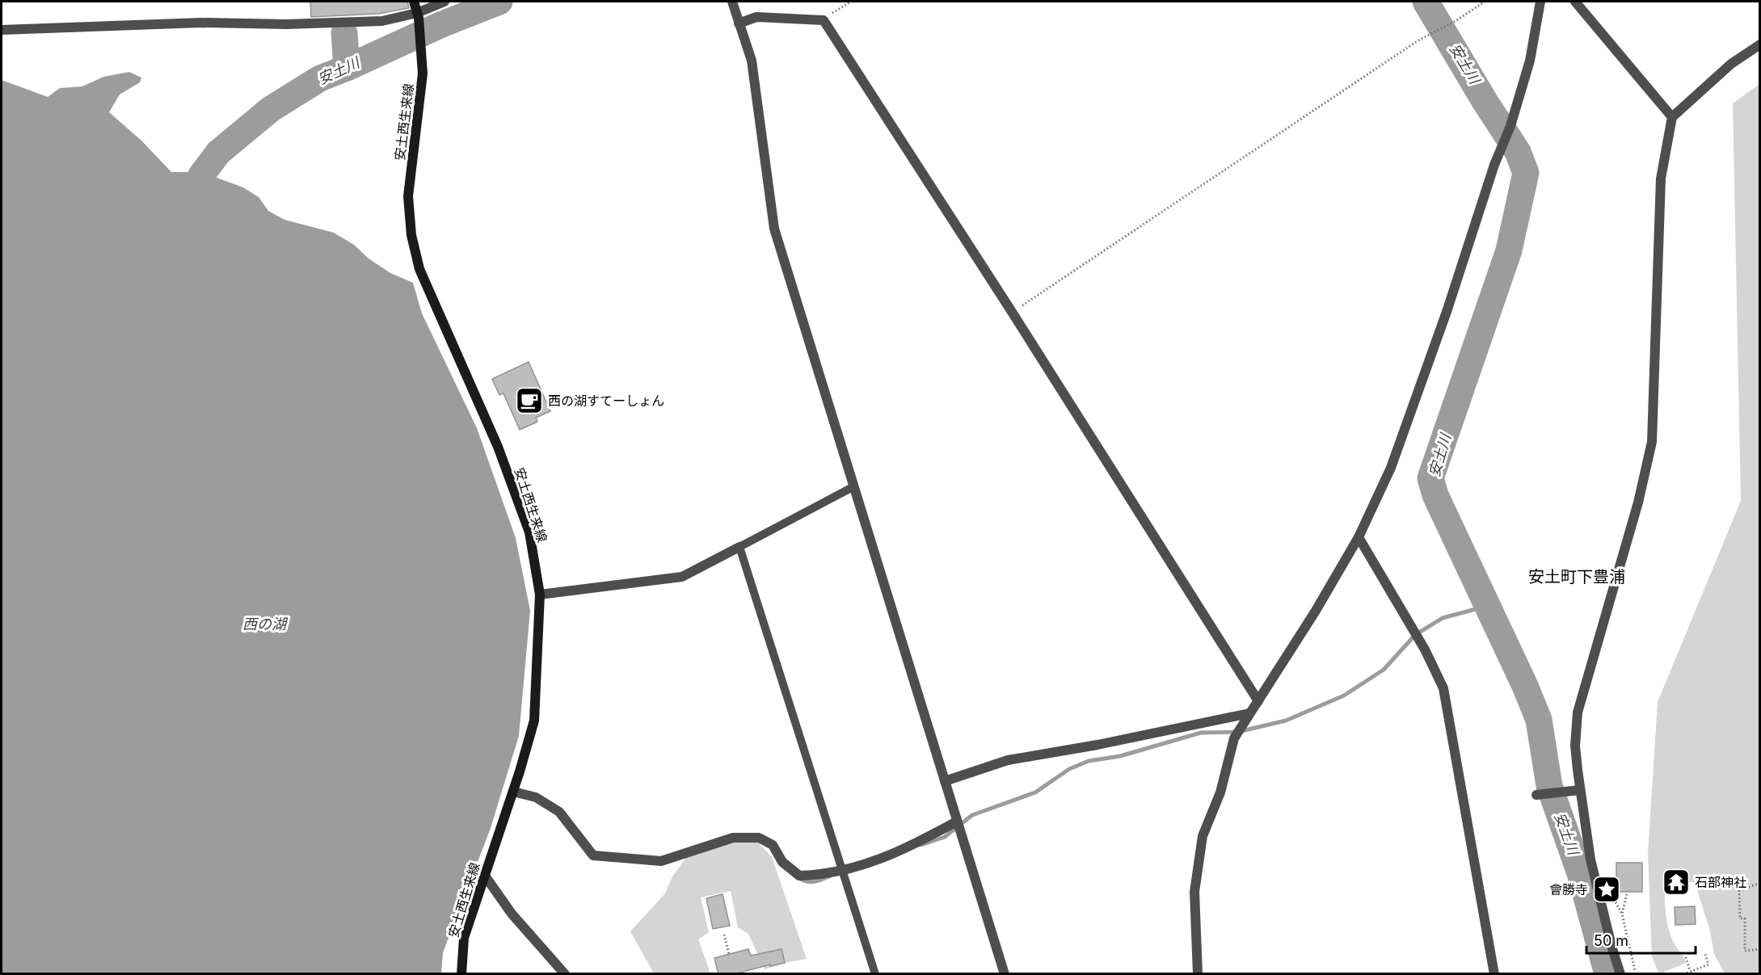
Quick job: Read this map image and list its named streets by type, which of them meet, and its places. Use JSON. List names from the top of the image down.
{
  "streets": {
    "main road": ["安土西生来線"]
  },
  "districts": ["安土町下豊浦"],
  "water": ["安土川", "西の湖"],
  "places": {
    "cafe": ["西の湖すてーしょん"],
    "temple": ["石部神社"],
    "place": ["會勝寺"]
  },
  "scale_bar": "50 m"
}
